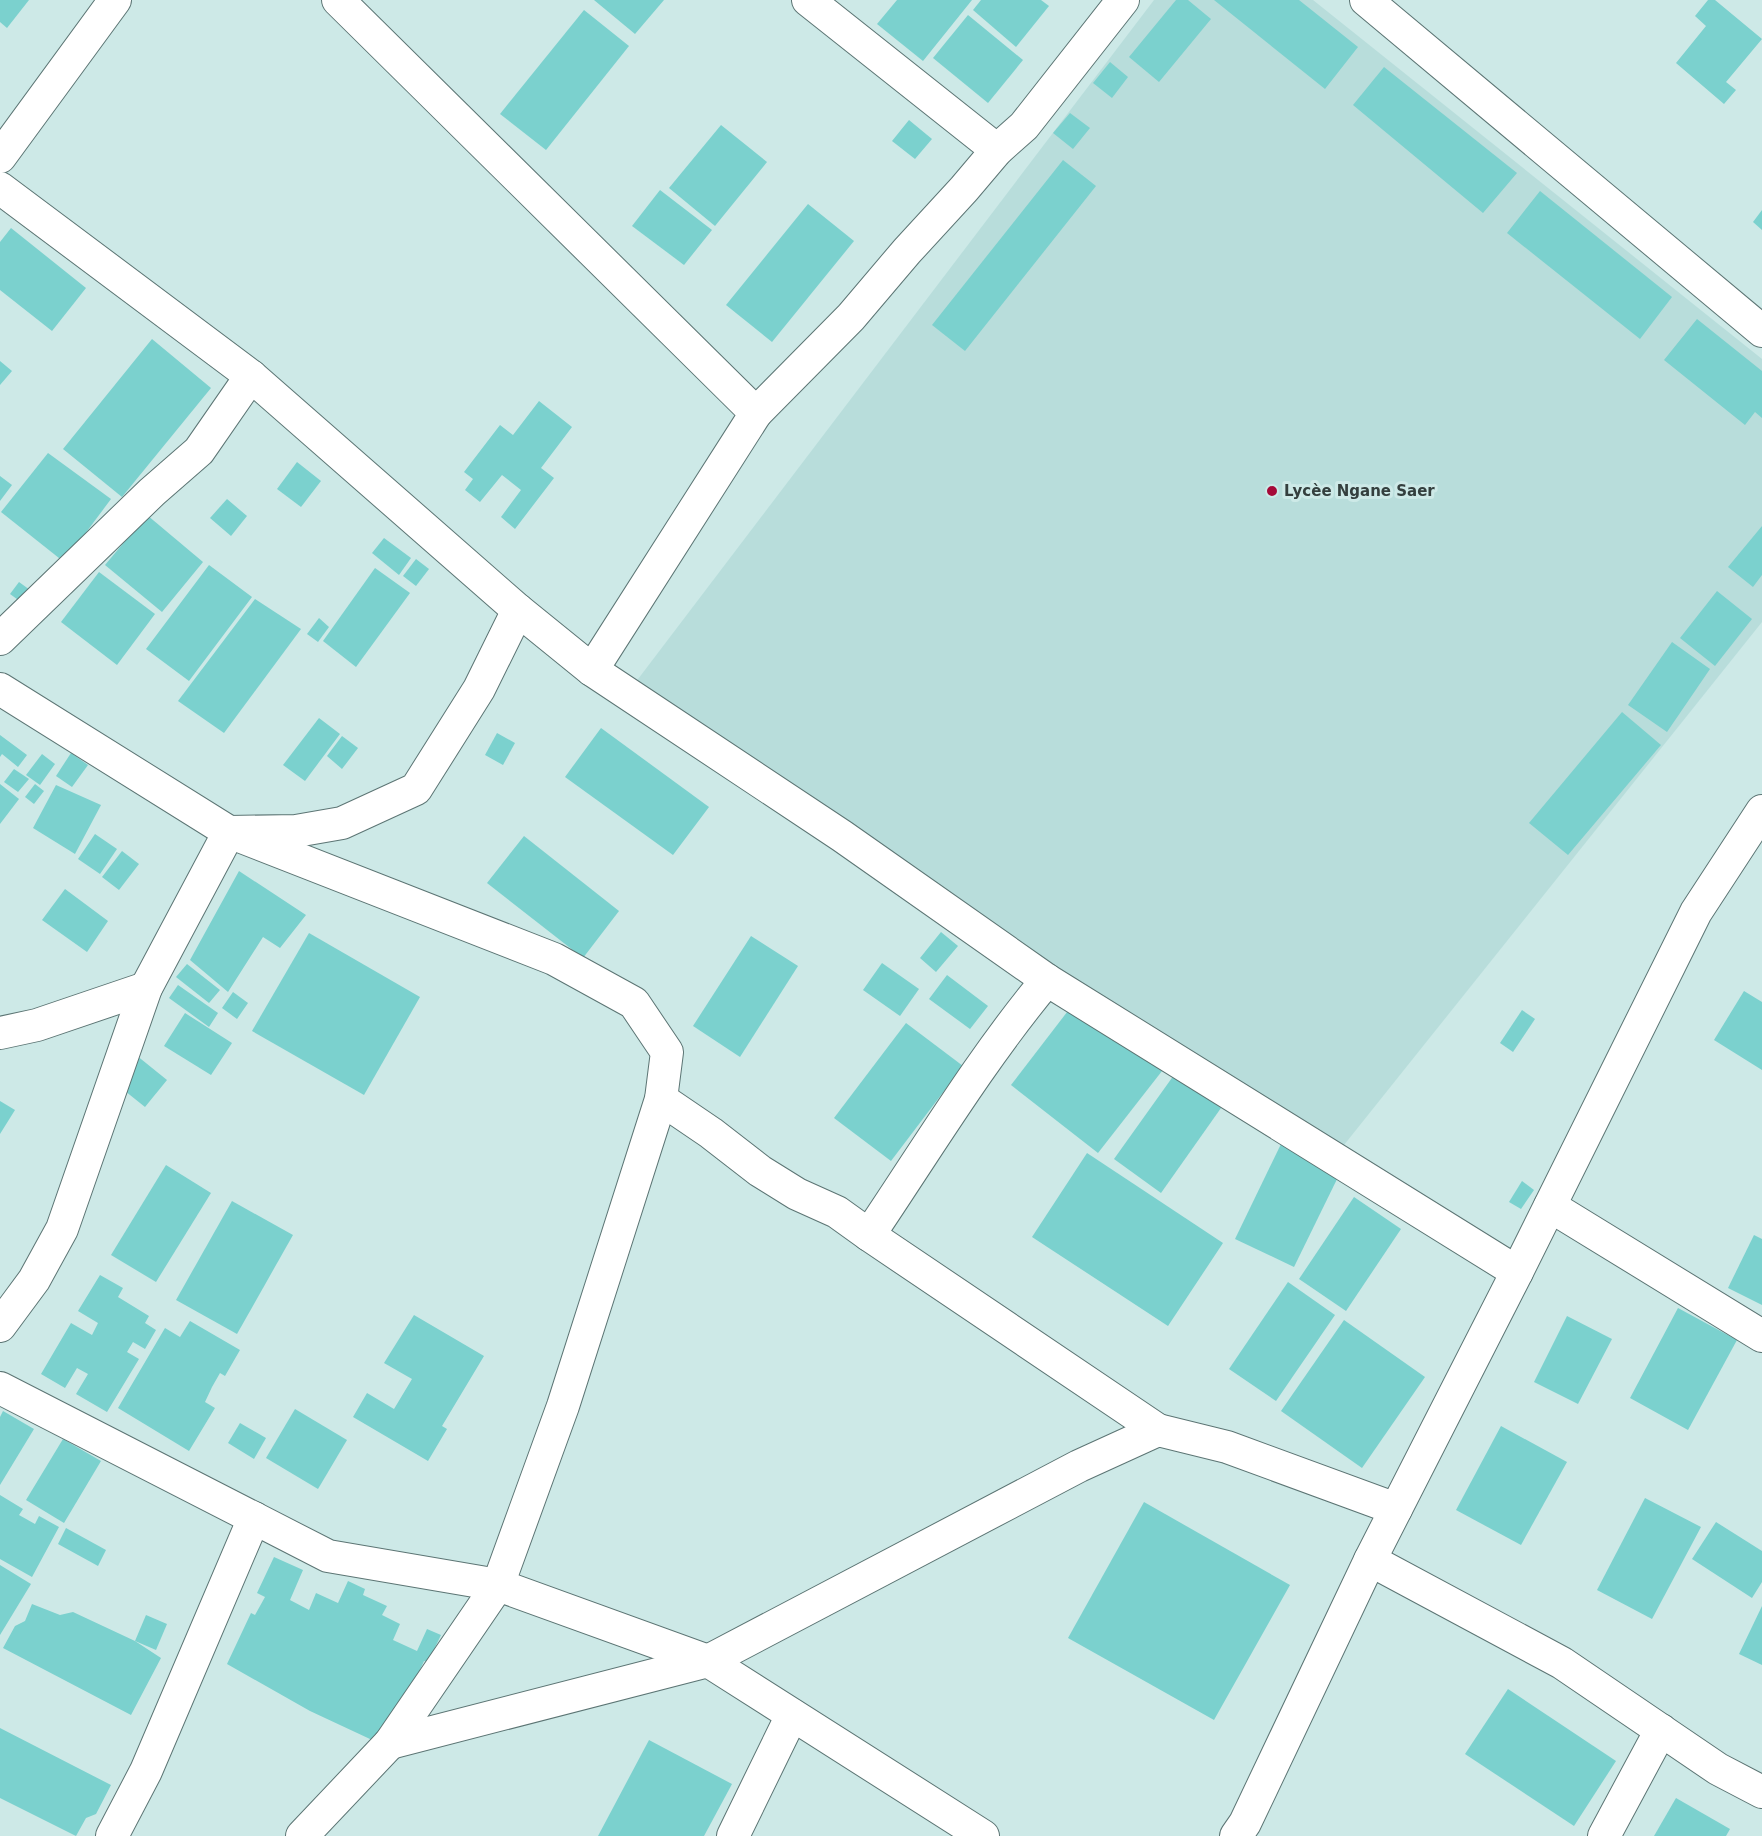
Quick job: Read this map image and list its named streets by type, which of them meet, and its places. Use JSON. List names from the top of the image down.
{
  "places": ["Lycèe Ngane Saer"]
}
